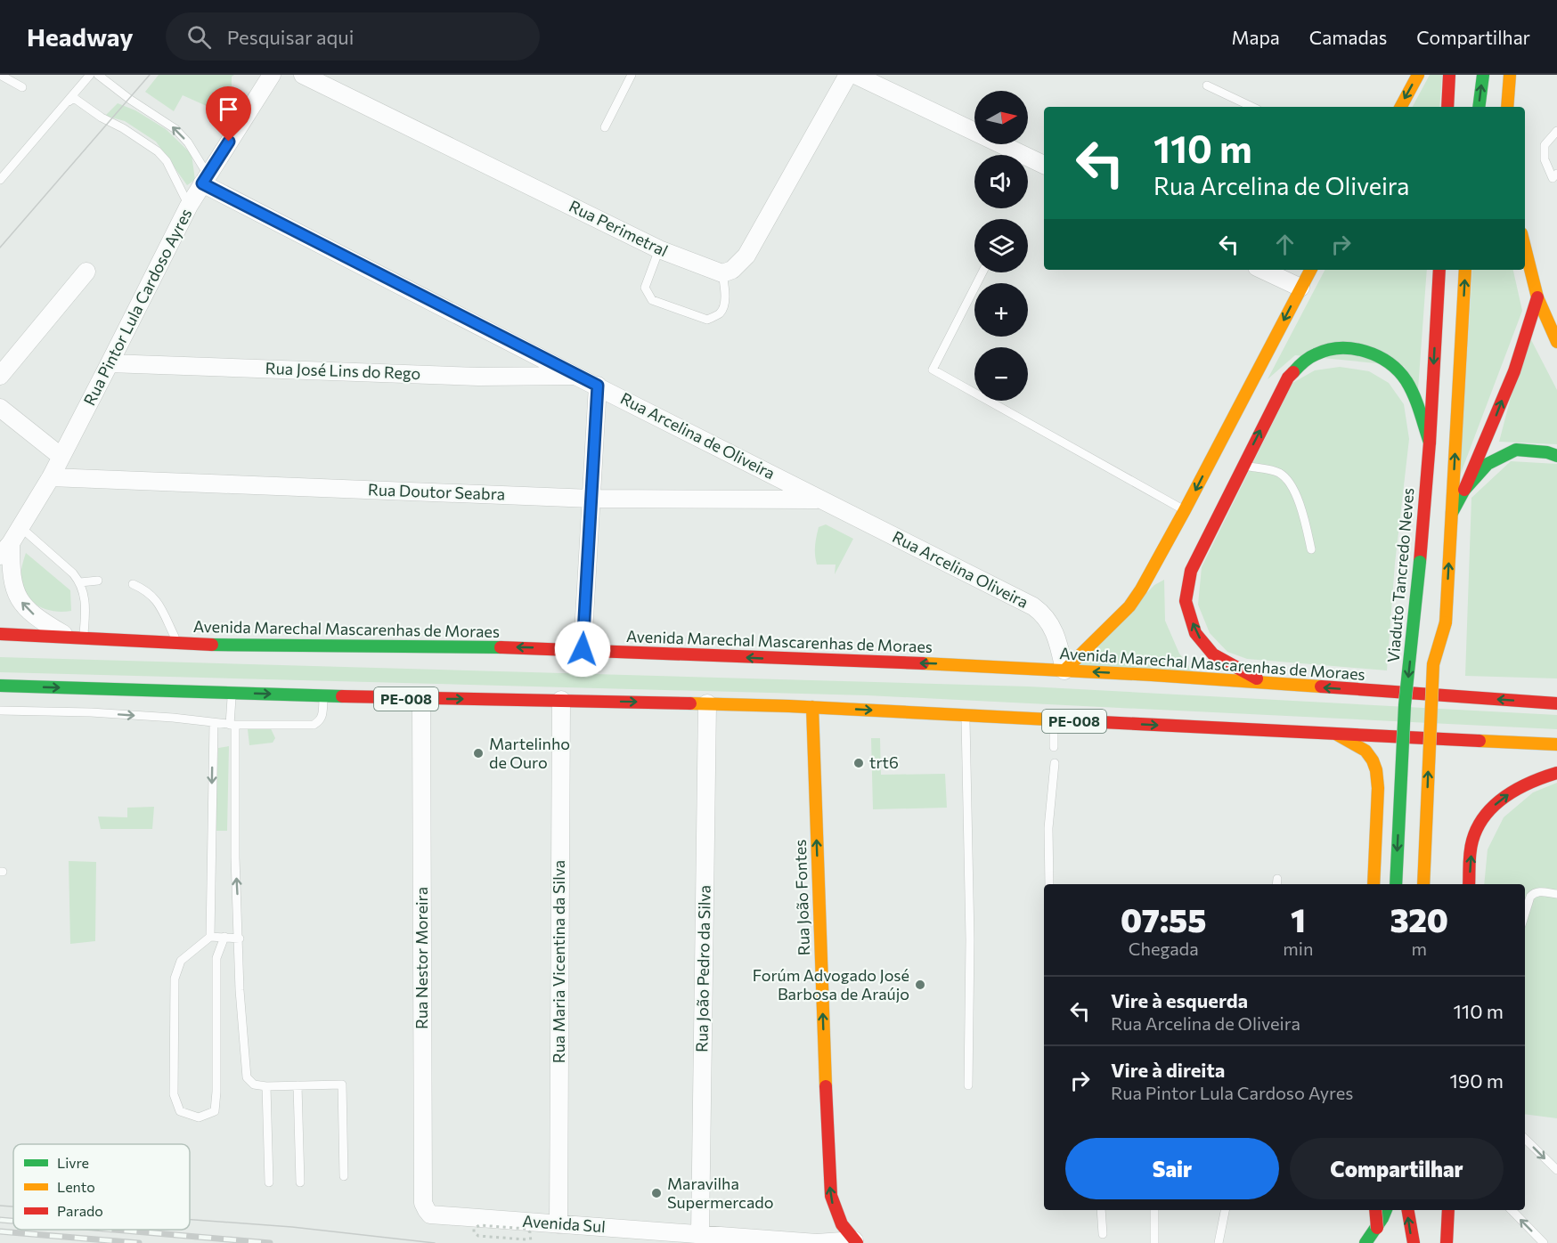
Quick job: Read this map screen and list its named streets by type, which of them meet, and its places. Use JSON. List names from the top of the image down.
{
  "streets": {
    "main road": [
      "Viaduto Tancredo Neves",
      "Avenida Marechal Mascarenhas de Moraes",
      "PE-008",
      "Rua João Fontes"
    ],
    "street": [
      "Rua Perimetral",
      "Rua Pintor Lula Cardoso Ayres",
      "Rua José Lins do Rego",
      "Rua Arcelina de Oliveira",
      "Rua Doutor Seabra",
      "Rua Arcelina Oliveira",
      "Rua Nestor Moreira",
      "Rua Maria Vicentina da Silva",
      "Rua João Pedro da Silva",
      "Avenida Sul"
    ]
  },
  "crossings": [
    ["Rua Pintor Lula Cardoso Ayres", "Rua José Lins do Rego"],
    ["Rua Pintor Lula Cardoso Ayres", "Rua Arcelina de Oliveira"],
    ["Rua Pintor Lula Cardoso Ayres", "Rua Doutor Seabra"],
    ["Rua Pintor Lula Cardoso Ayres", "Avenida Marechal Mascarenhas de Moraes"],
    ["Rua José Lins do Rego", "Rua Arcelina de Oliveira"],
    ["Rua Arcelina de Oliveira", "Rua Doutor Seabra"],
    ["Rua Arcelina de Oliveira", "Rua Arcelina Oliveira"],
    ["Rua Doutor Seabra", "Rua Arcelina Oliveira"],
    ["Rua Arcelina Oliveira", "Avenida Marechal Mascarenhas de Moraes"],
    ["PE-008", "Rua João Fontes"],
    ["PE-008", "Rua Nestor Moreira"],
    ["PE-008", "Rua Maria Vicentina da Silva"],
    ["PE-008", "Rua João Pedro da Silva"],
    ["Rua João Fontes", "Avenida Sul"],
    ["Rua Nestor Moreira", "Avenida Sul"],
    ["Rua Maria Vicentina da Silva", "Avenida Sul"],
    ["Rua João Pedro da Silva", "Avenida Sul"]
  ],
  "one_way": ["Rua João Fontes"],
  "places": [
    "Martelinho de Ouro",
    "trt6",
    "Forúm Advogado José Barbosa de Araújo",
    "Maravilha Supermercado"
  ],
  "legend": ["Livre", "Lento", "Parado"],
  "north": "right",
  "page": {
    "header": "Headway",
    "search": "Pesquisar aqui",
    "nav": ["Mapa", "Camadas", "Compartilhar"],
    "map_buttons": ["+", "−"],
    "turn": ["110 m", "Rua Arcelina de Oliveira"],
    "eta": [
      "07:55",
      "Chegada",
      "1",
      "min",
      "320",
      "m"
    ],
    "list": [
      {
        "name": "Vire à esquerda",
        "note": "Rua Arcelina de Oliveira",
        "value": "110 m"
      },
      {
        "name": "Vire à direita",
        "note": "Rua Pintor Lula Cardoso Ayres",
        "value": "190 m"
      }
    ],
    "buttons": ["Sair", "Compartilhar"]
  }
}
